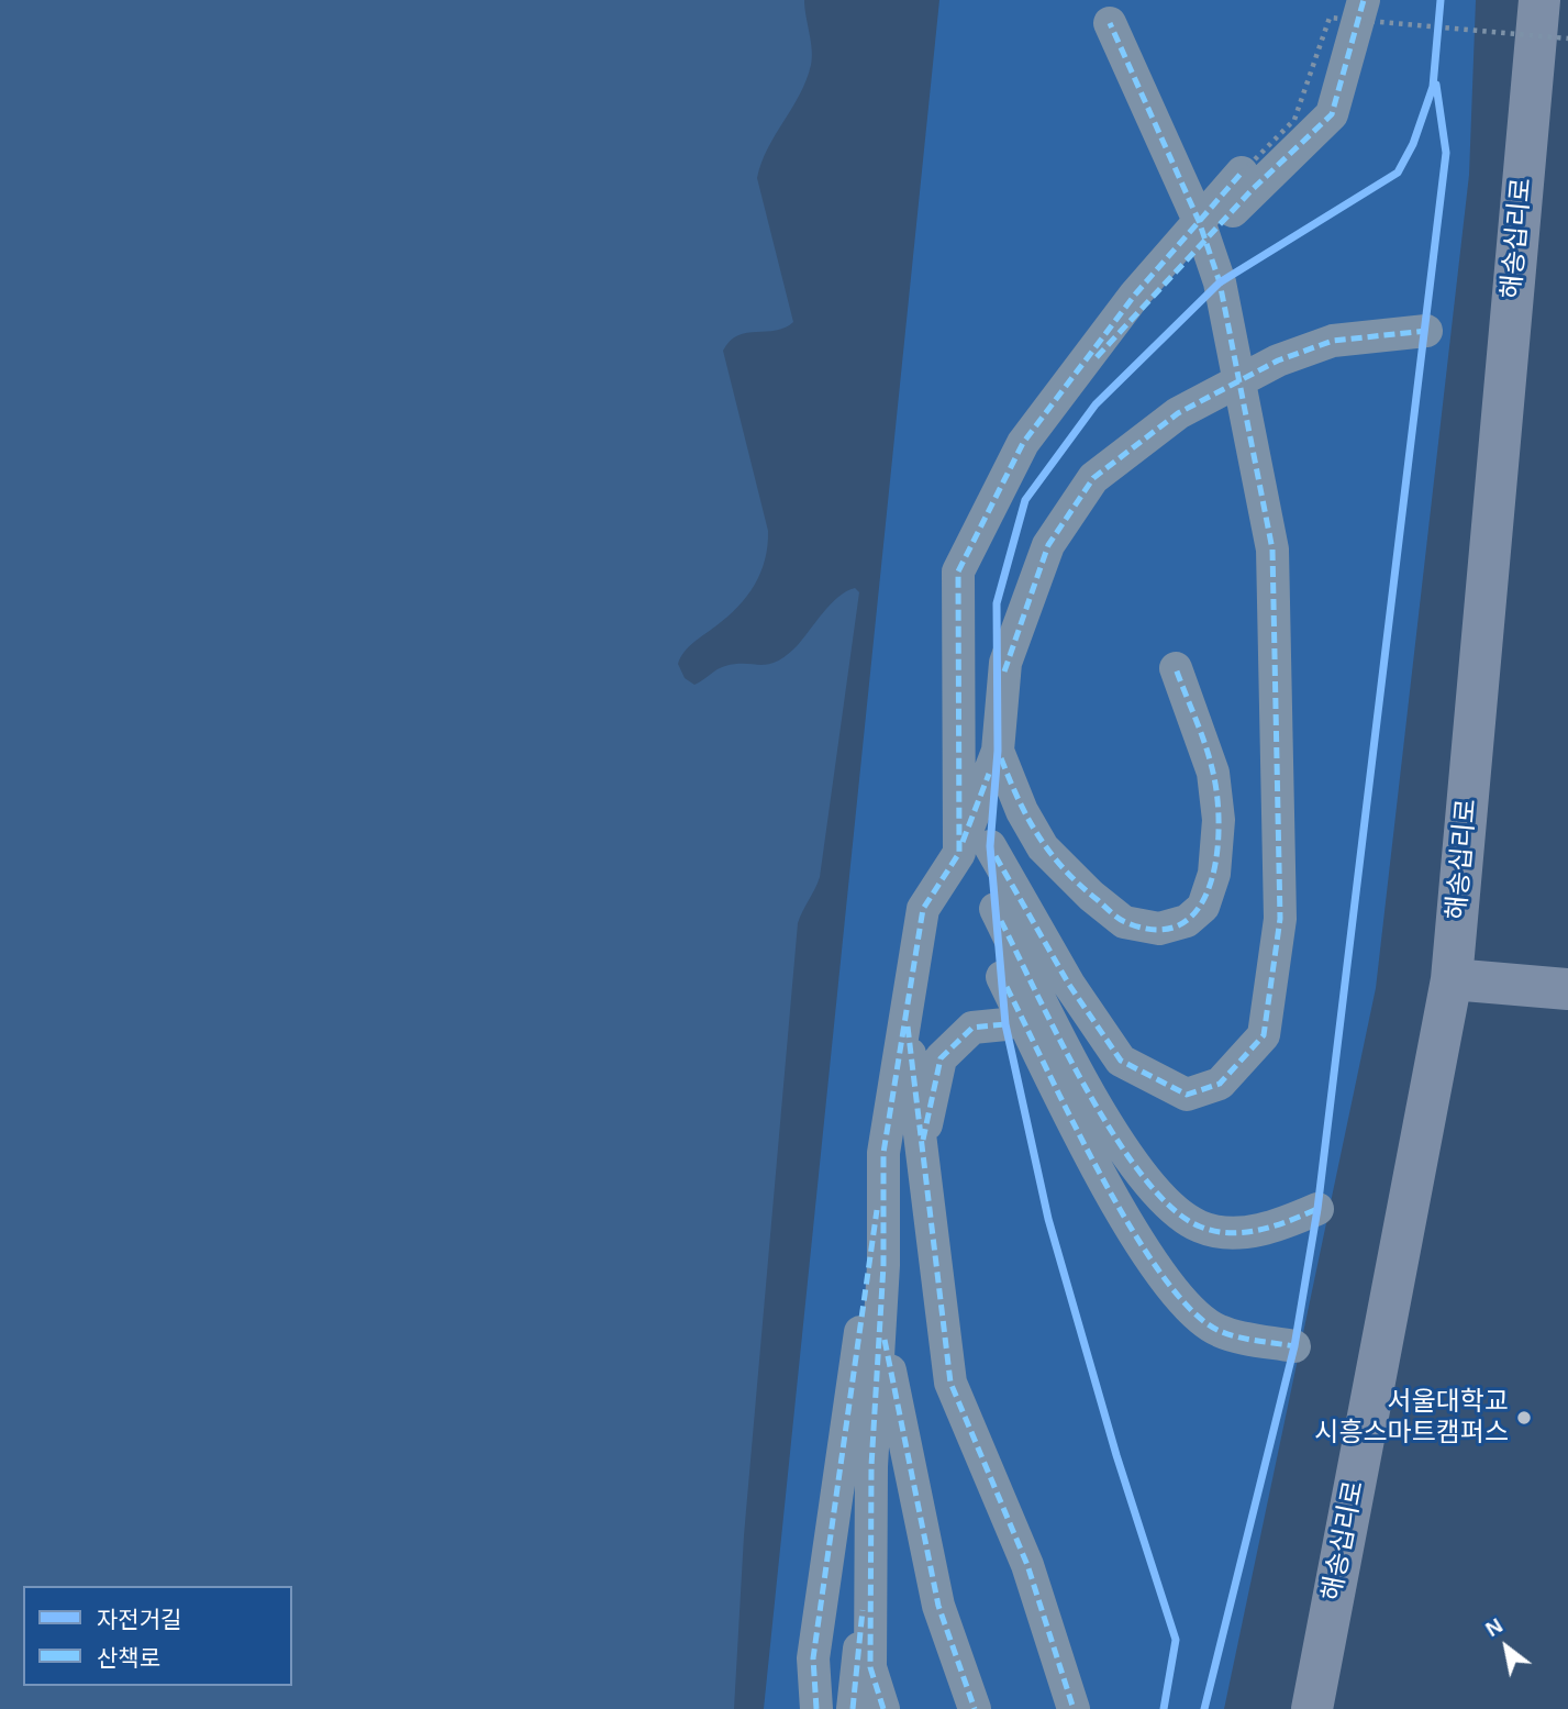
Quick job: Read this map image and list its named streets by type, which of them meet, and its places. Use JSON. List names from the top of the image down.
{
  "streets": {
    "main road": ["해송십리로"]
  },
  "places": ["서울대학교 시흥스마트캠퍼스"],
  "legend": ["자전거길", "산책로"],
  "north": "top left"
}
